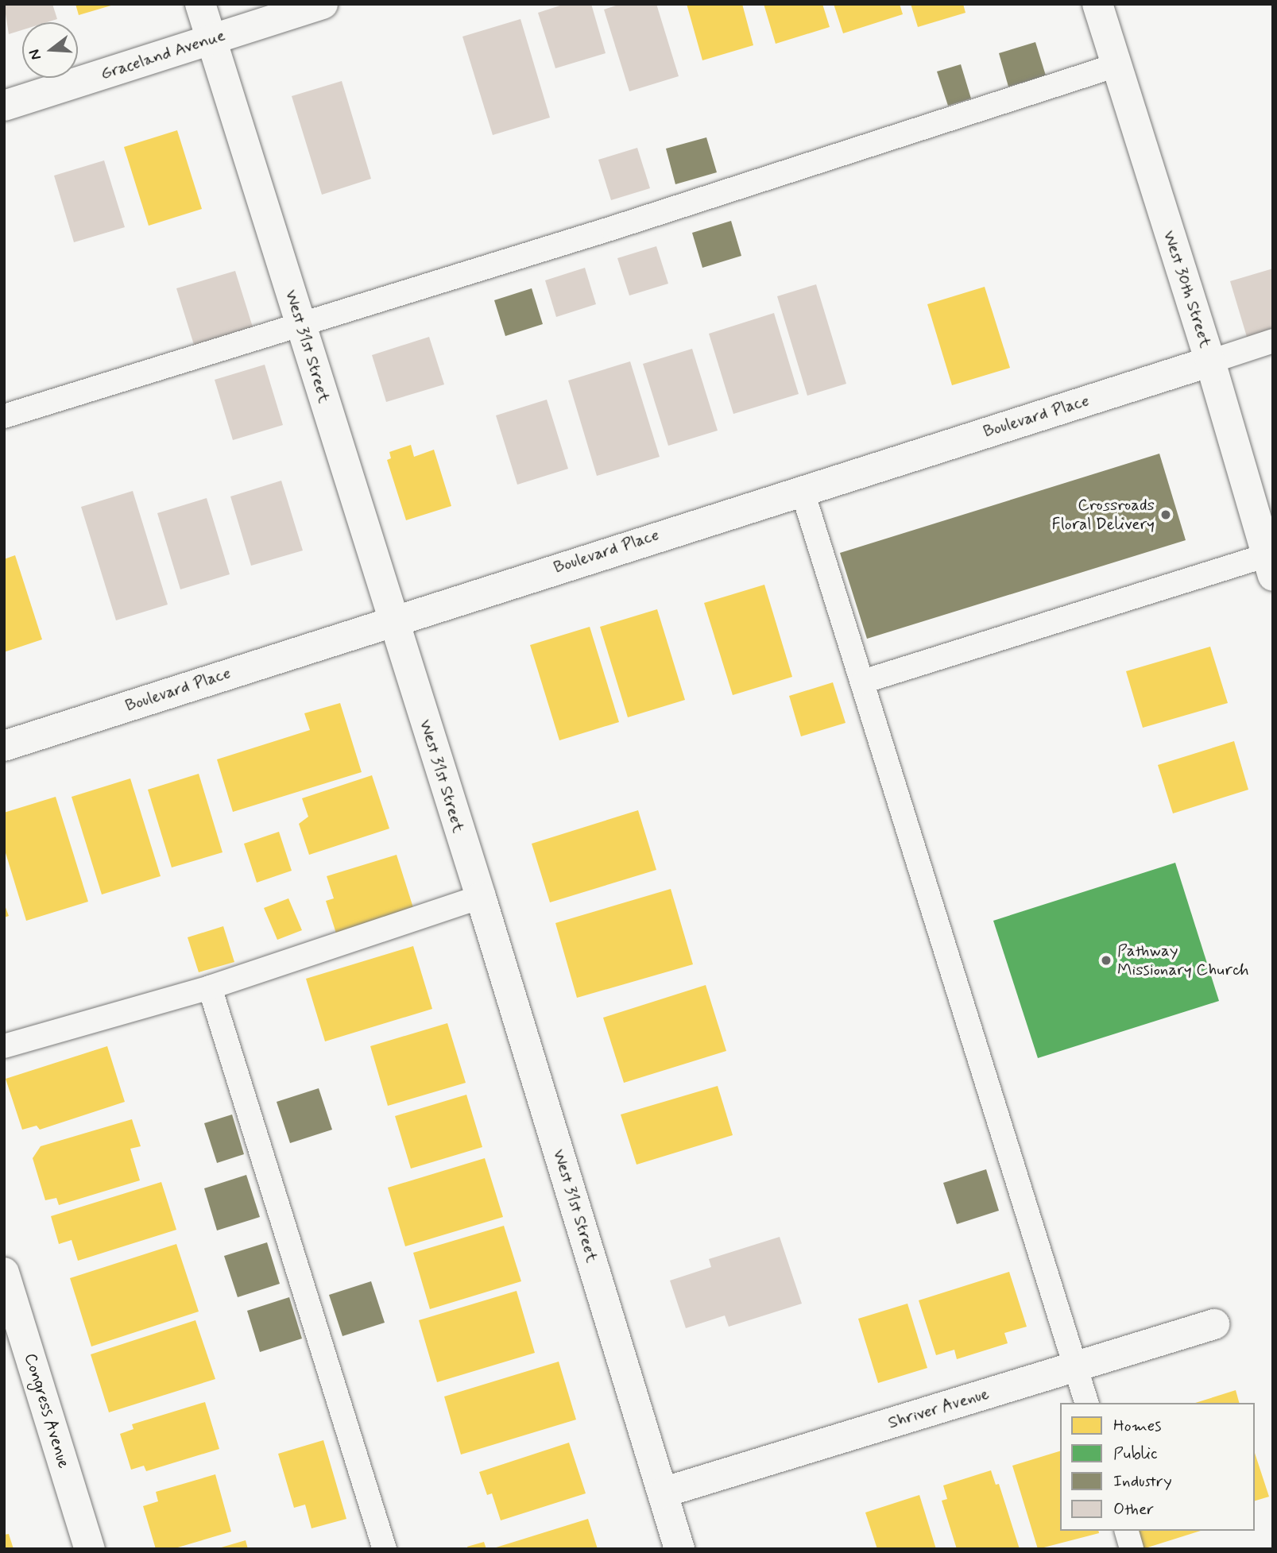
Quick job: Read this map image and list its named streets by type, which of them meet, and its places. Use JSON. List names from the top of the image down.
{
  "streets": {
    "street": [
      "Graceland Avenue",
      "West 30th Street",
      "West 31st Street",
      "Boulevard Place",
      "Shriver Avenue",
      "Congress Avenue"
    ]
  },
  "crossings": [
    ["Graceland Avenue", "West 31st Street"],
    ["West 30th Street", "Boulevard Place"],
    ["West 31st Street", "Boulevard Place"],
    ["West 31st Street", "Shriver Avenue"]
  ],
  "places": ["Crossroads Floral Delivery", "Pathway Missionary Church"],
  "legend": [
    "Homes",
    "Public",
    "Industry",
    "Other"
  ],
  "north": "left"
}
